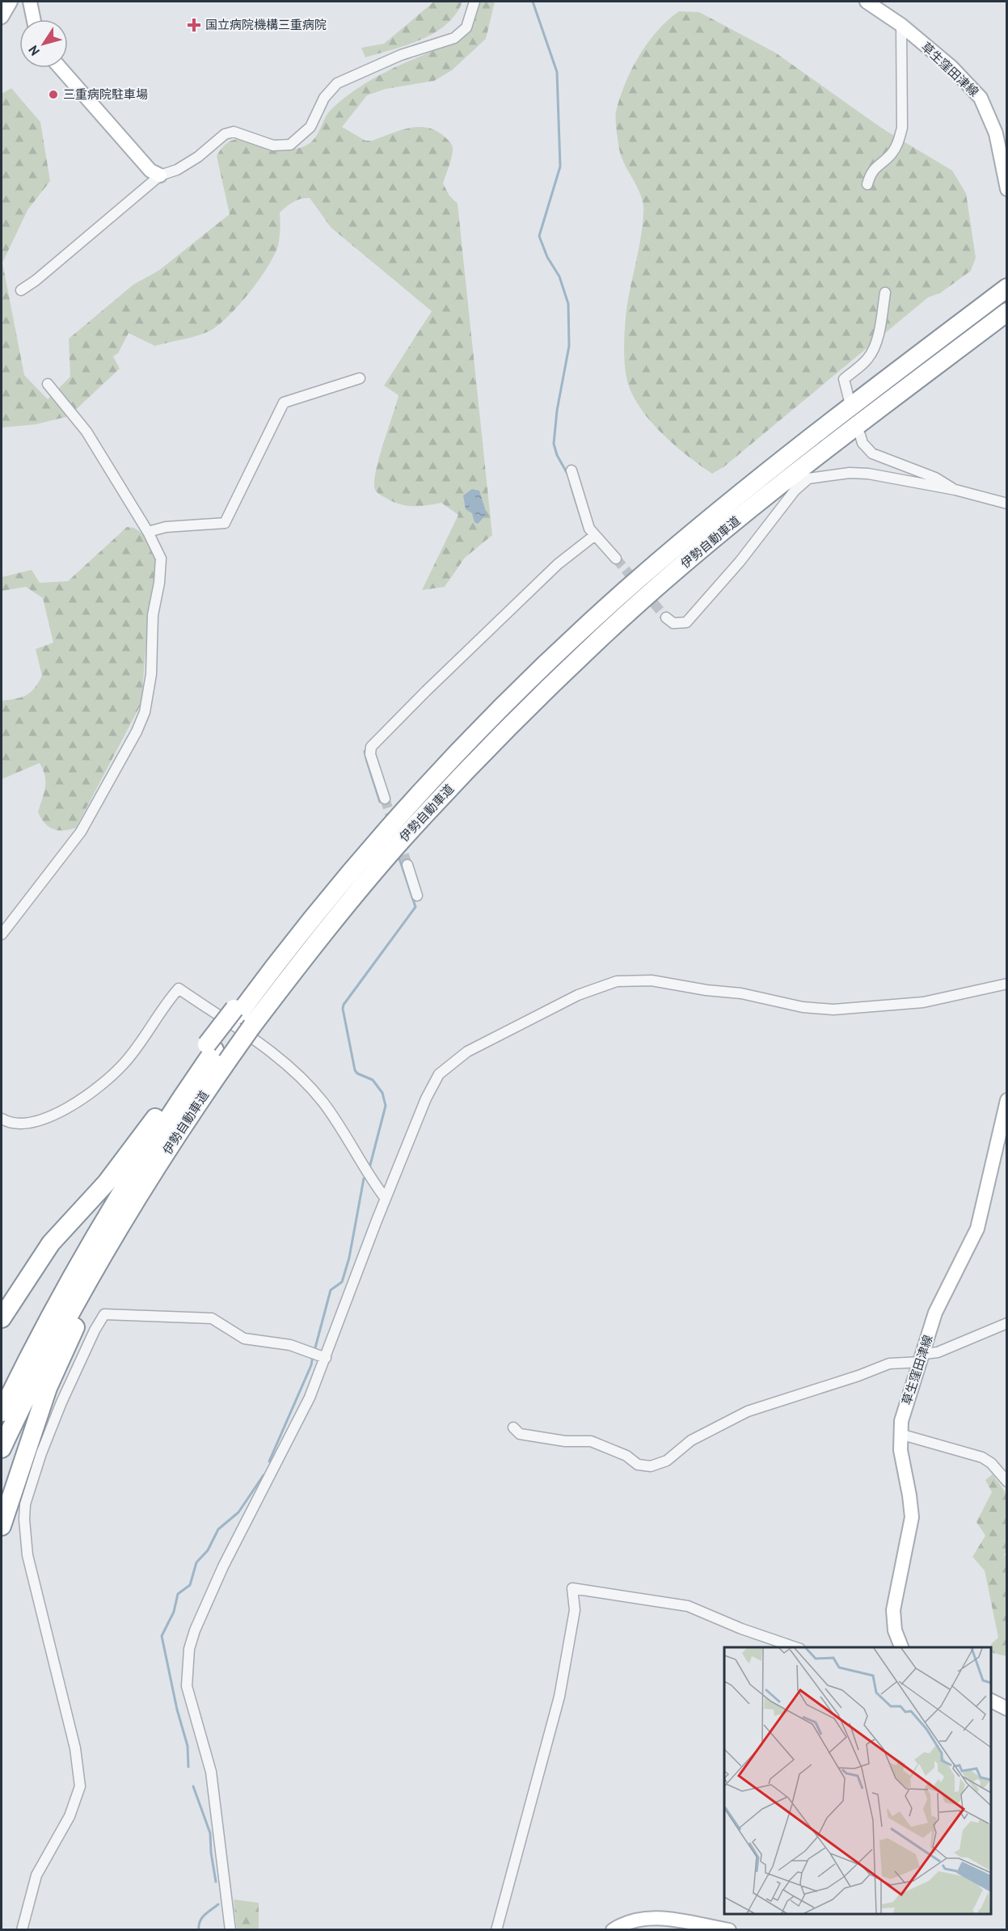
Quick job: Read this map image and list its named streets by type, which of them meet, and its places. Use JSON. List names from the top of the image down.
{
  "streets": {
    "highway": ["伊勢自動車道"],
    "main road": ["草生窪田津線"]
  },
  "places": {
    "health": ["国立病院機構三重病院"],
    "other": ["三重病院駐車場"]
  },
  "north": "bottom left"
}
